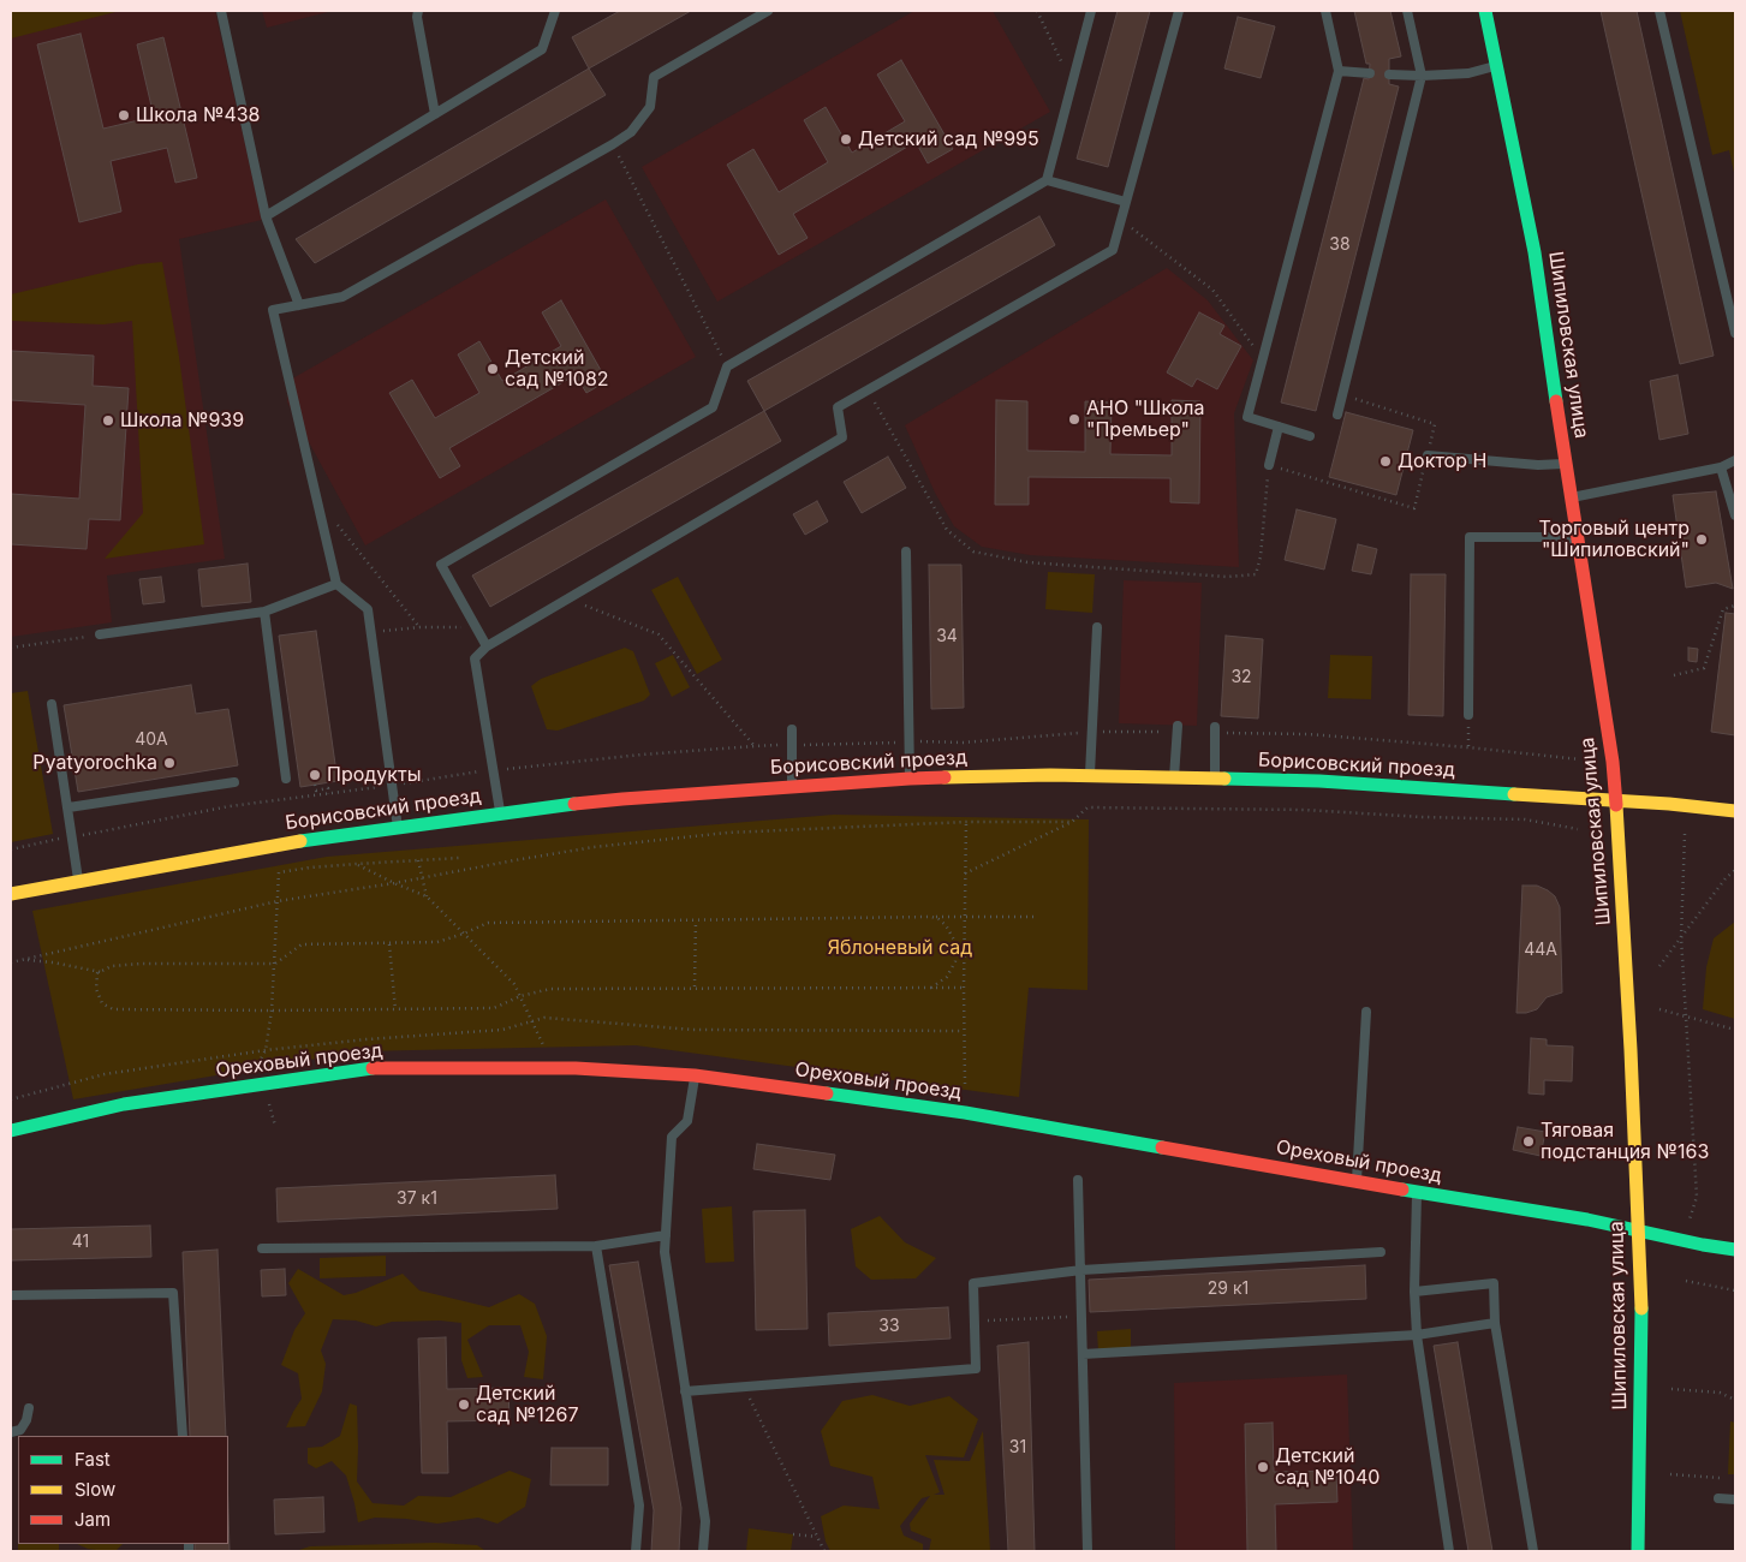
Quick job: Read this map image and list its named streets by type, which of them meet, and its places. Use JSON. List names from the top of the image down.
{
  "streets": {
    "street": ["Шипиловская улица", "Борисовский проезд", "Ореховый проезд"]
  },
  "crossings": [
    ["Шипиловская улица", "Борисовский проезд"],
    ["Шипиловская улица", "Ореховый проезд"]
  ],
  "parks": ["Яблоневый сад"],
  "places": [
    "Школа №438",
    "Детский сад №995",
    "Детский сад №1082",
    "АНО \"Школа \"Премьер\"",
    "Школа №939",
    "Доктор Н",
    "Торговый центр \"Шипиловский\"",
    "Pyatyorochka",
    "Продукты",
    "Тяговая подстанция №163",
    "Детский сад №1267",
    "Детский сад №1040"
  ],
  "house_numbers": [
    "38",
    "34",
    "32",
    "40А",
    "44А",
    "37 к1",
    "41",
    "29 к1",
    "33",
    "31"
  ],
  "legend": ["Fast", "Slow", "Jam"]
}
